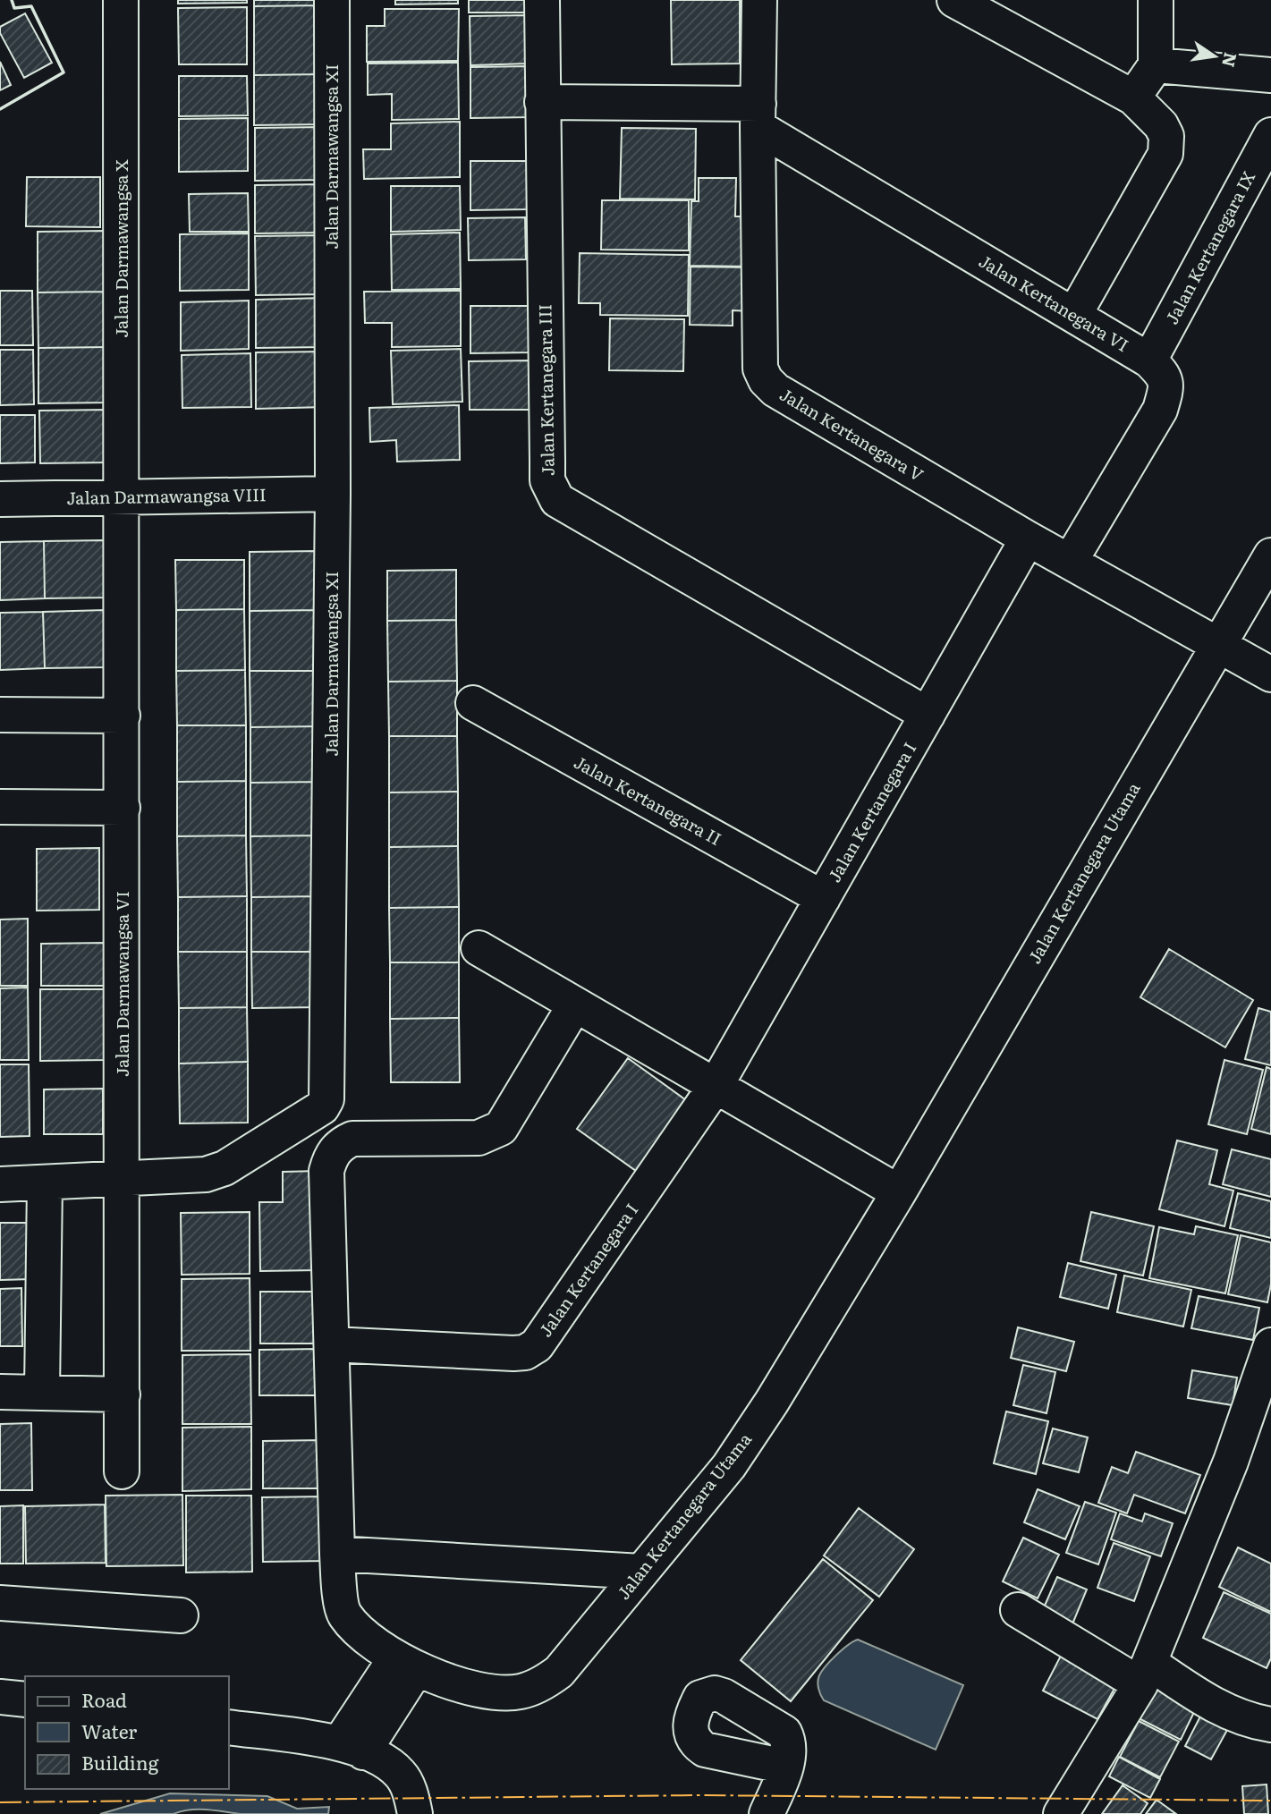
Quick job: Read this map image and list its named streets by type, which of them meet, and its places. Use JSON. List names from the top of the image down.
{
  "streets": {
    "street": [
      "Jalan Darmawangsa XI",
      "Jalan Kertanegara IX",
      "Jalan Darmawangsa X",
      "Jalan Kertanegara VI",
      "Jalan Kertanegara III",
      "Jalan Kertanegara V",
      "Jalan Darmawangsa VIII",
      "Jalan Kertanegara II",
      "Jalan Kertanegara I",
      "Jalan Kertanegara Utama",
      "Jalan Darmawangsa VI"
    ]
  },
  "crossings": [
    ["Jalan Darmawangsa XI", "Jalan Darmawangsa VIII"],
    ["Jalan Darmawangsa XI", "Jalan Darmawangsa VI"],
    ["Jalan Kertanegara IX", "Jalan Kertanegara VI"],
    ["Jalan Darmawangsa X", "Jalan Darmawangsa VIII"],
    ["Jalan Darmawangsa X", "Jalan Darmawangsa VI"],
    ["Jalan Kertanegara VI", "Jalan Kertanegara V"],
    ["Jalan Kertanegara III", "Jalan Kertanegara I"],
    ["Jalan Kertanegara V", "Jalan Kertanegara I"],
    ["Jalan Kertanegara V", "Jalan Kertanegara Utama"],
    ["Jalan Darmawangsa VIII", "Jalan Darmawangsa VI"],
    ["Jalan Kertanegara II", "Jalan Kertanegara I"]
  ],
  "legend": ["Road", "Water", "Building"],
  "north": "right"
}
